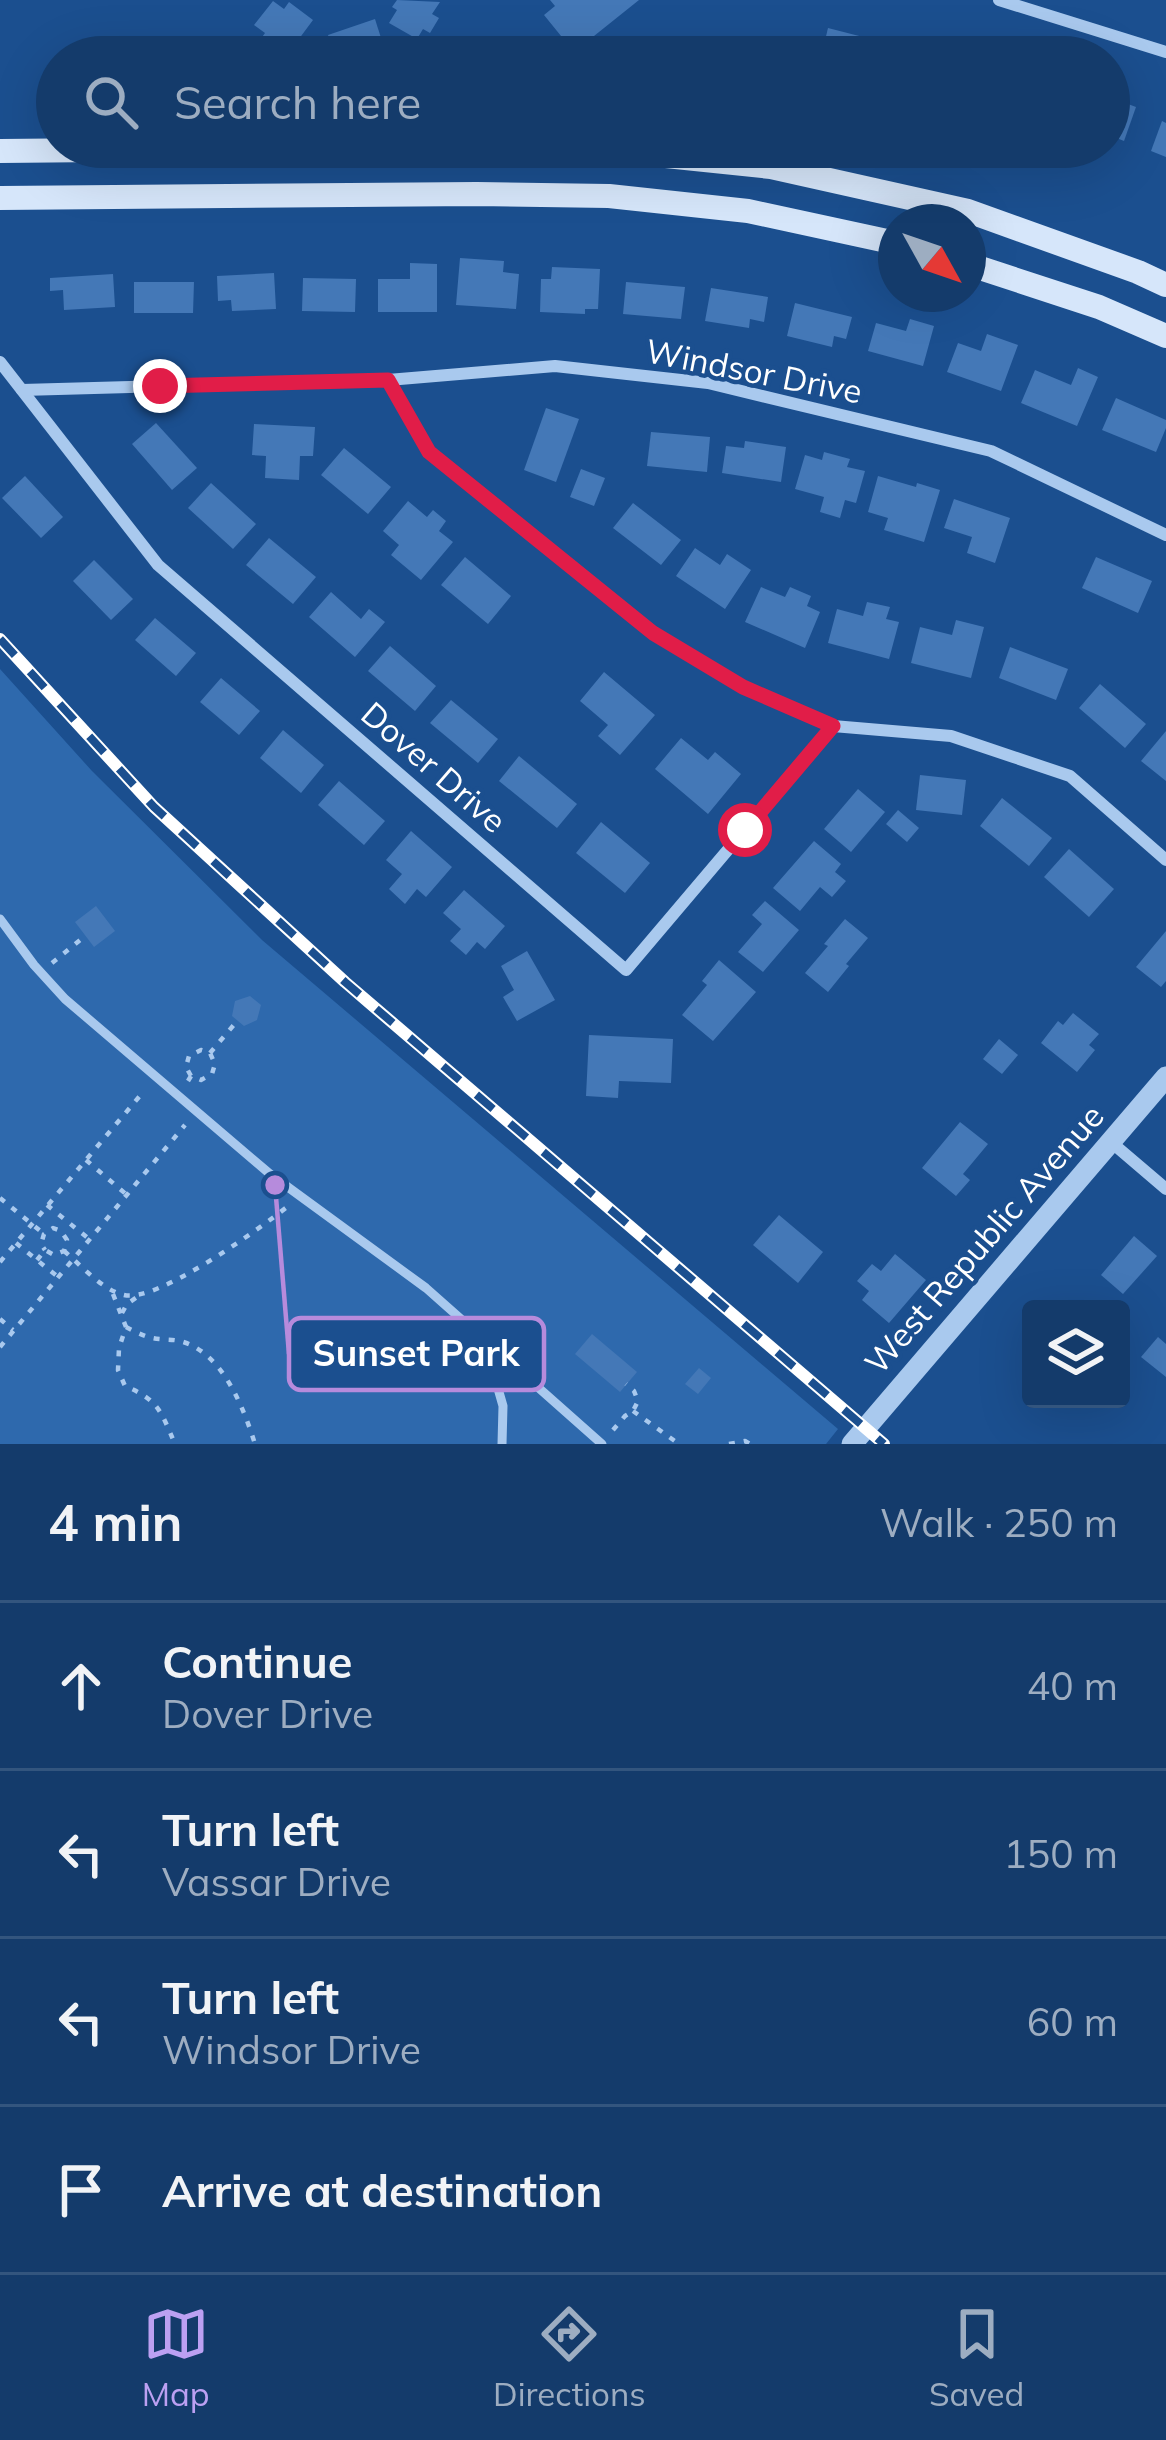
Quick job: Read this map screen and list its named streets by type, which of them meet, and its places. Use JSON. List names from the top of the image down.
{
  "streets": {
    "street": ["Windsor Drive", "Dover Drive", "West Republic Avenue"]
  },
  "crossings": [
    ["Windsor Drive", "Dover Drive"]
  ],
  "places": ["Sunset Park"],
  "north": "bottom right",
  "page": {
    "search": "Search here",
    "heading": ["4 min", "Walk · 250 m"],
    "list": [
      ["Continue", "Dover Drive", "40 m"],
      ["Turn left", "Vassar Drive", "150 m"],
      ["Turn left", "Windsor Drive", "60 m"],
      "Arrive at destination"
    ],
    "nav": ["Map", "Directions", "Saved"]
  }
}
